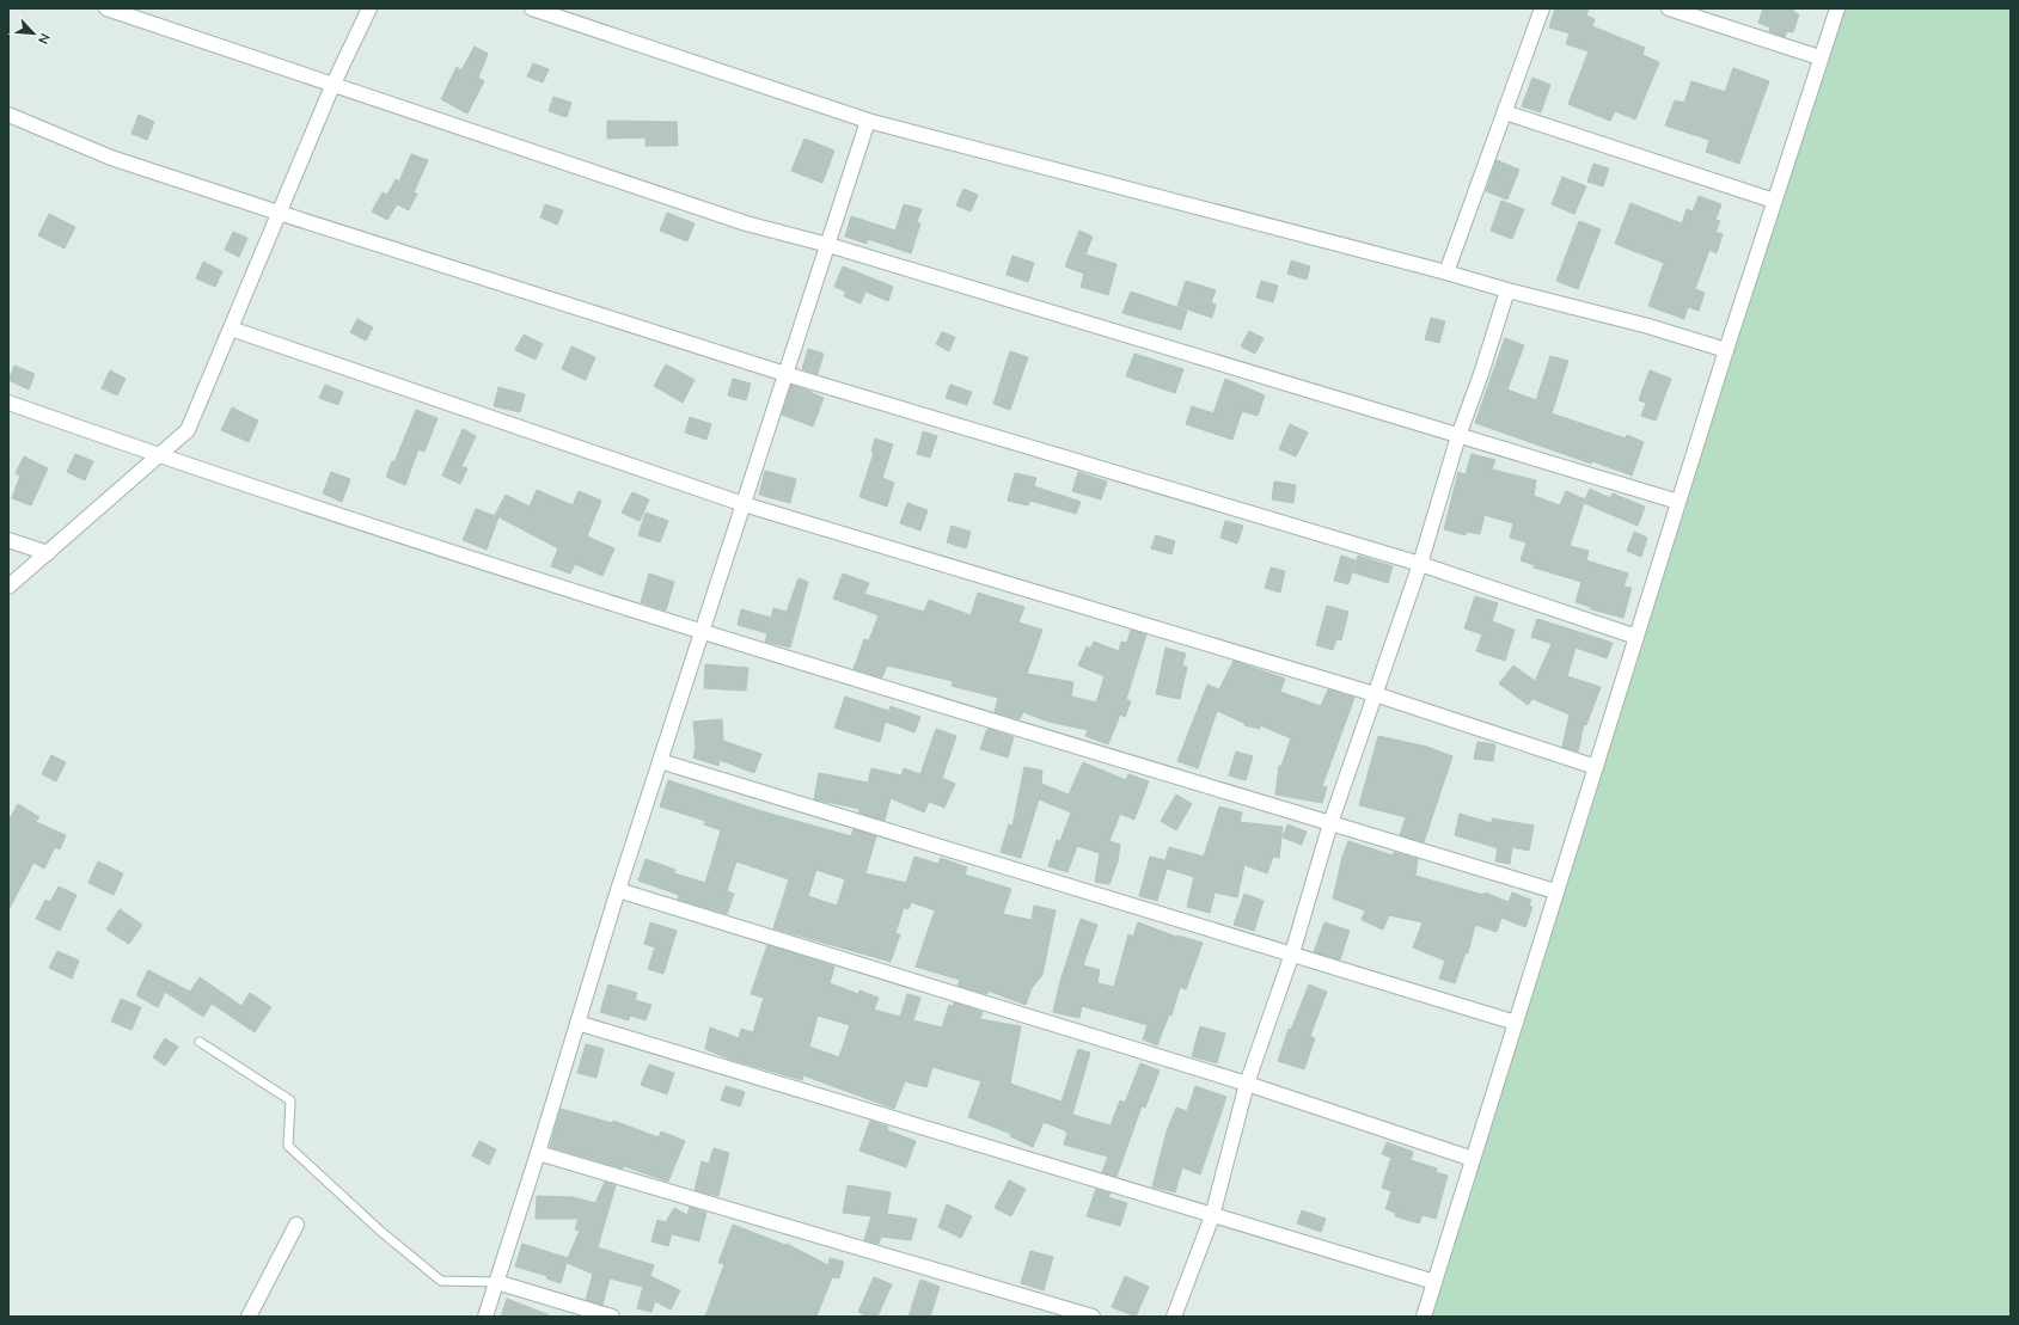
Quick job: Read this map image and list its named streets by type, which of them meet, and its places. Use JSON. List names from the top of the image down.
{
  "north": "bottom right"
}
